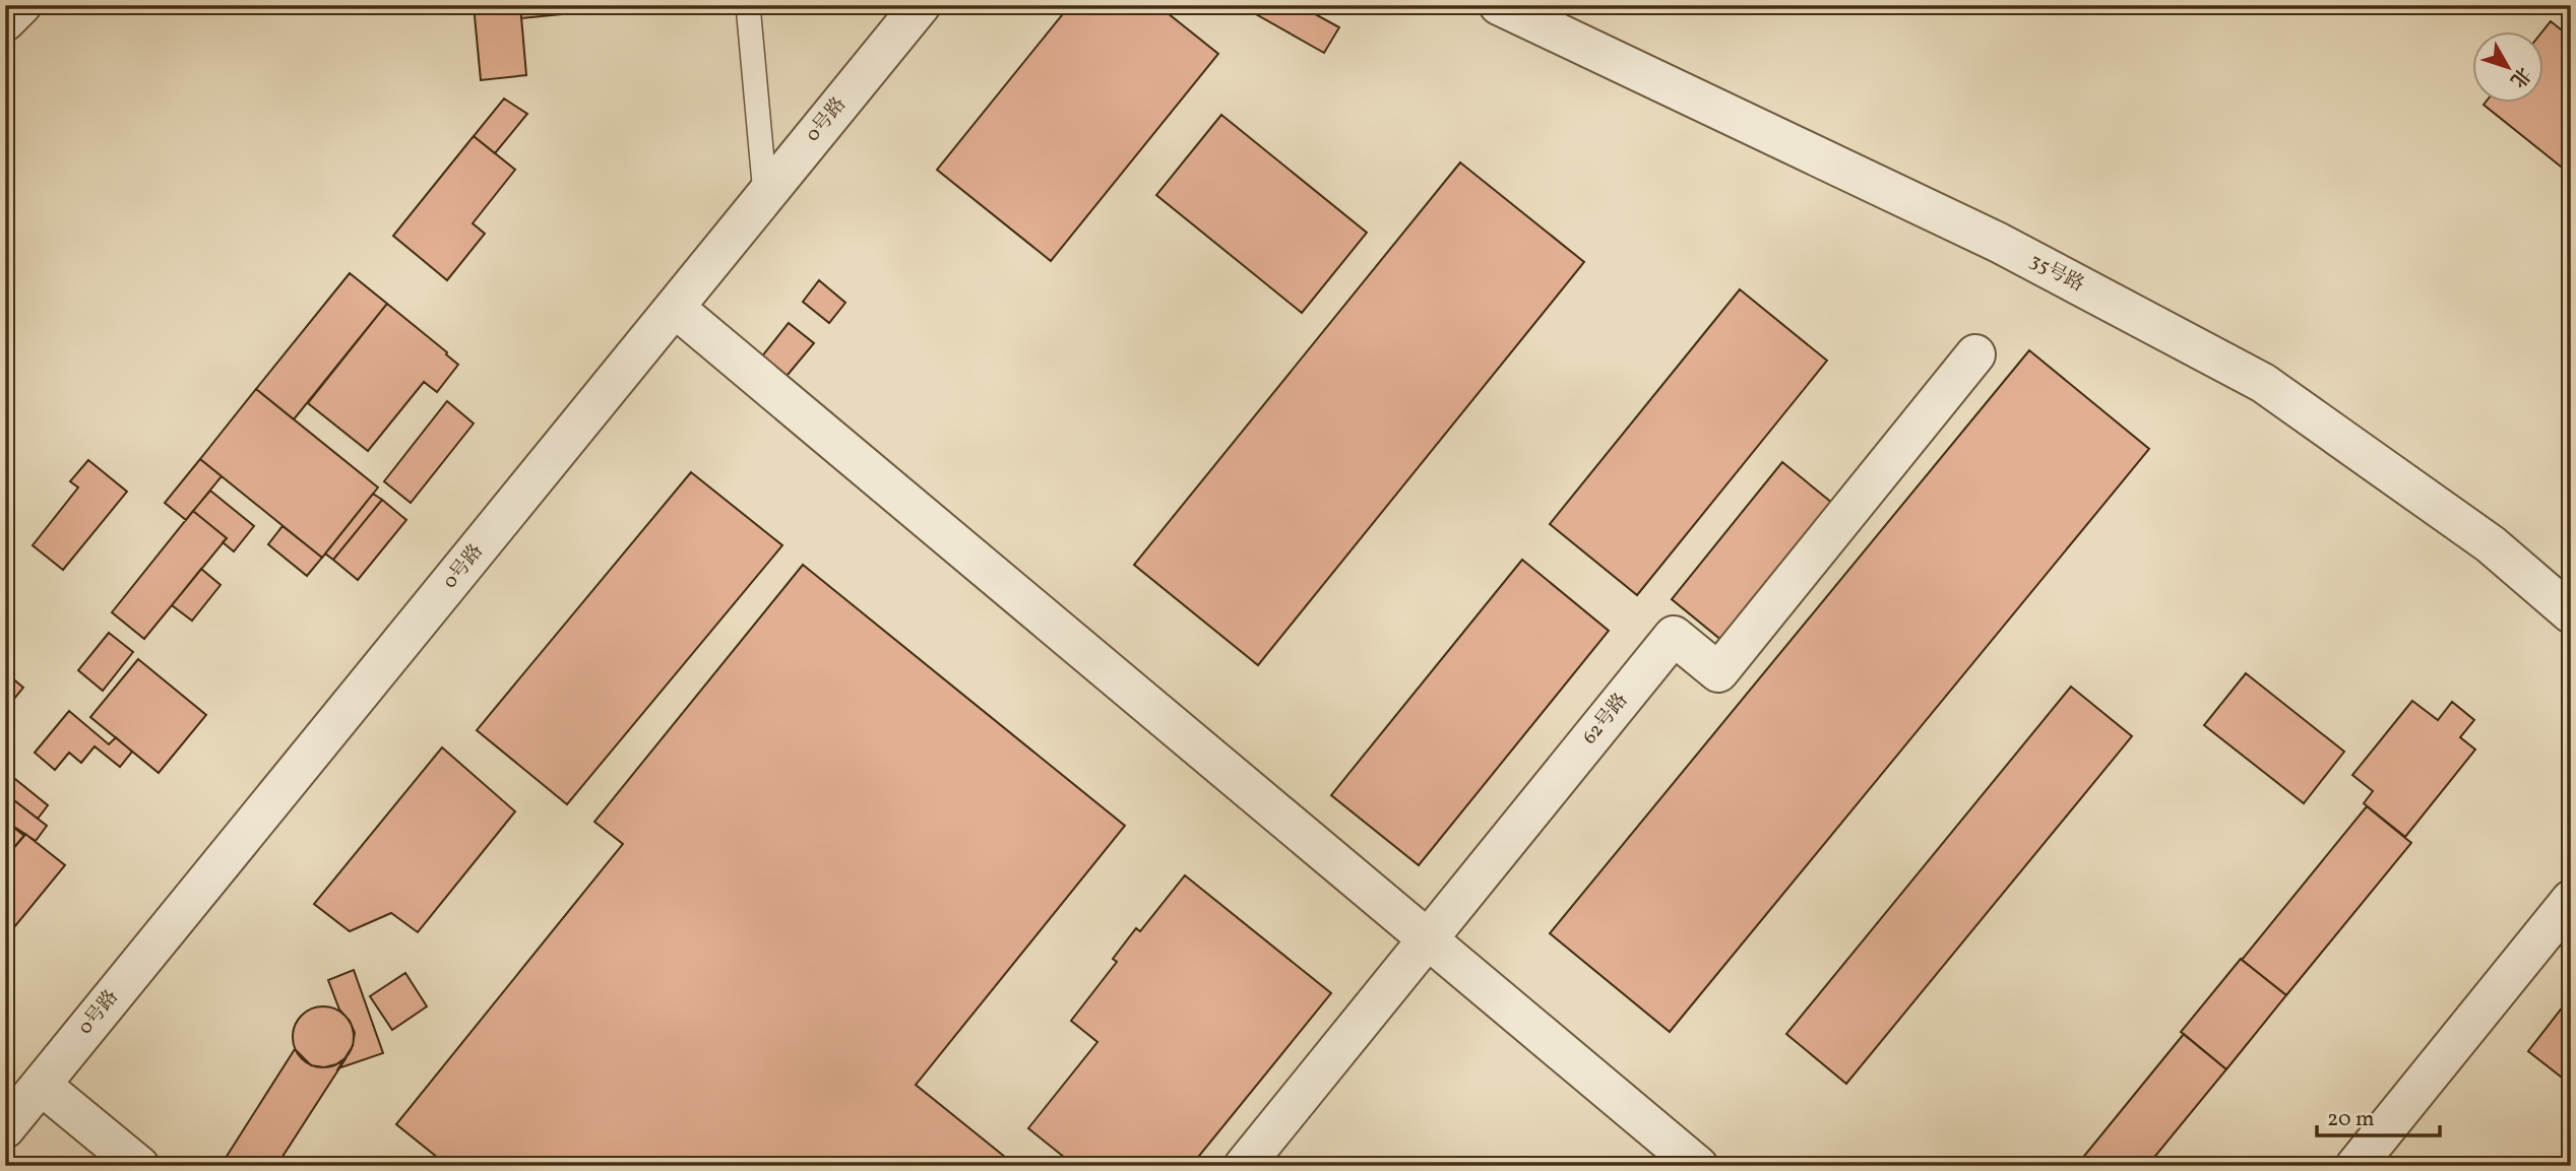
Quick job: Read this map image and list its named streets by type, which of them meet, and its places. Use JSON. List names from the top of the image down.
{
  "streets": {
    "street": ["0号路", "35号路", "62号路"]
  },
  "scale_bar": "20 m",
  "north": "bottom right"
}
